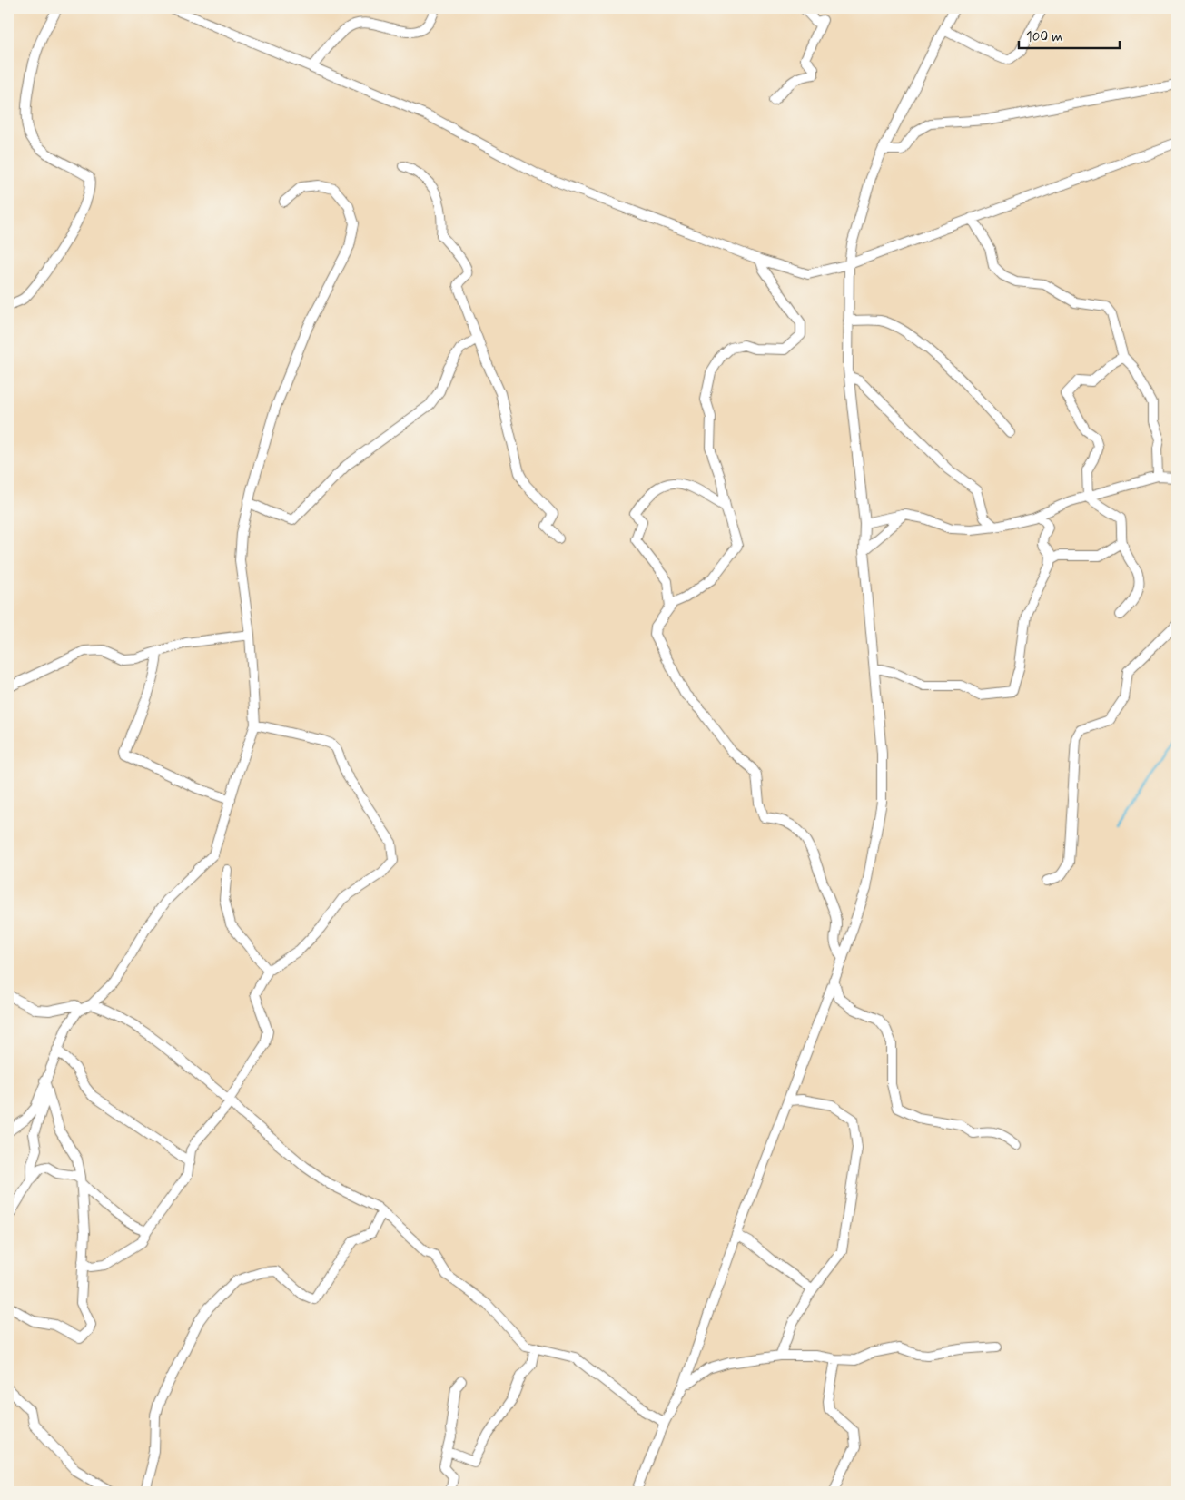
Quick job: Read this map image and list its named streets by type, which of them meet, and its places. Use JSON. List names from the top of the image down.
{
  "scale_bar": "100 m"
}
